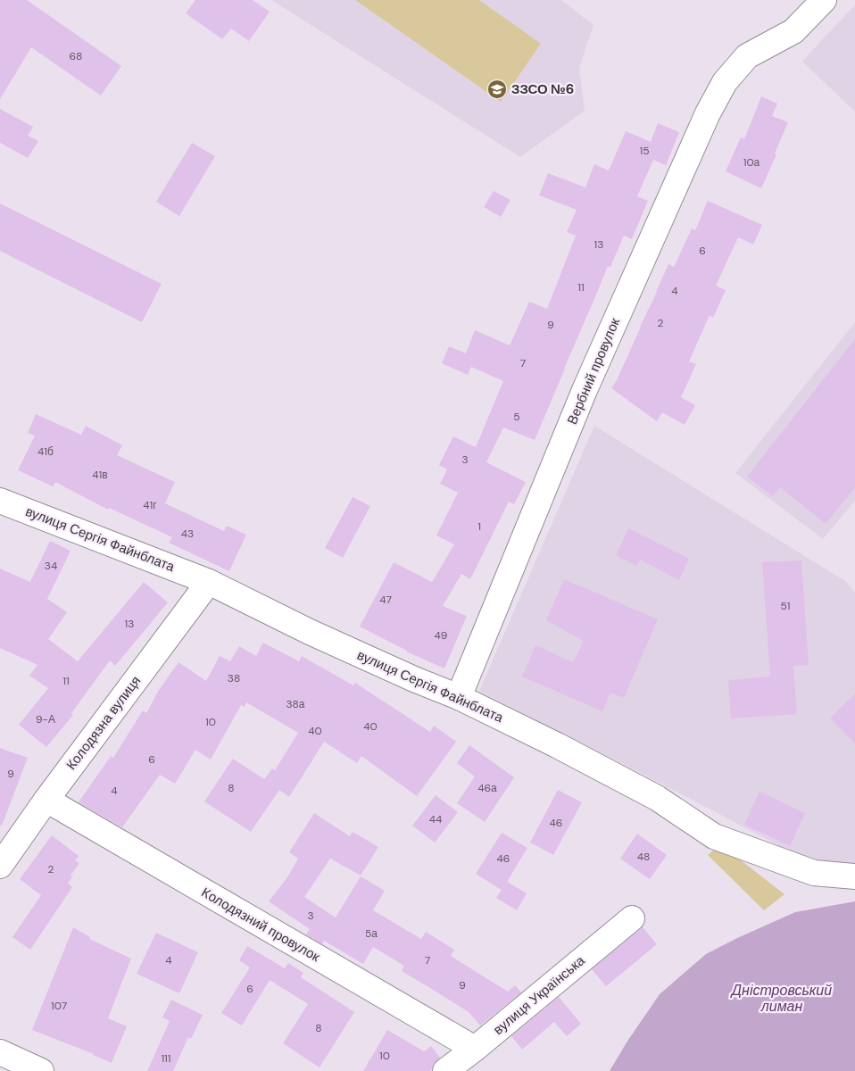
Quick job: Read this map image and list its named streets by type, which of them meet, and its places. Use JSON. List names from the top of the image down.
{
  "streets": {
    "street": [
      "Вербний провулок",
      "вулиця Сергія Файнблата",
      "Колодязна вулиця",
      "Колодязний провулок",
      "вулиця Українська"
    ]
  },
  "crossings": [
    ["Вербний провулок", "вулиця Сергія Файнблата"],
    ["вулиця Сергія Файнблата", "Колодязна вулиця"],
    ["Колодязна вулиця", "Колодязний провулок"],
    ["Колодязний провулок", "вулиця Українська"]
  ],
  "water": ["Дністровський лиман"],
  "places": {
    "school or university": ["ЗЗСО №6"]
  },
  "house_numbers": [
    "68",
    "15",
    "10а",
    "13",
    "6",
    "11",
    "4",
    "2",
    "9",
    "7",
    "5",
    "41б",
    "3",
    "41в",
    "41г",
    "1",
    "43",
    "34",
    "47",
    "51",
    "13",
    "49",
    "38",
    "11",
    "38а",
    "9-А",
    "10",
    "40",
    "40",
    "6",
    "9",
    "8",
    "46а",
    "4",
    "44",
    "46",
    "48",
    "46",
    "2",
    "3",
    "5а",
    "4",
    "7",
    "9",
    "6",
    "107",
    "8",
    "10",
    "111"
  ]
}
